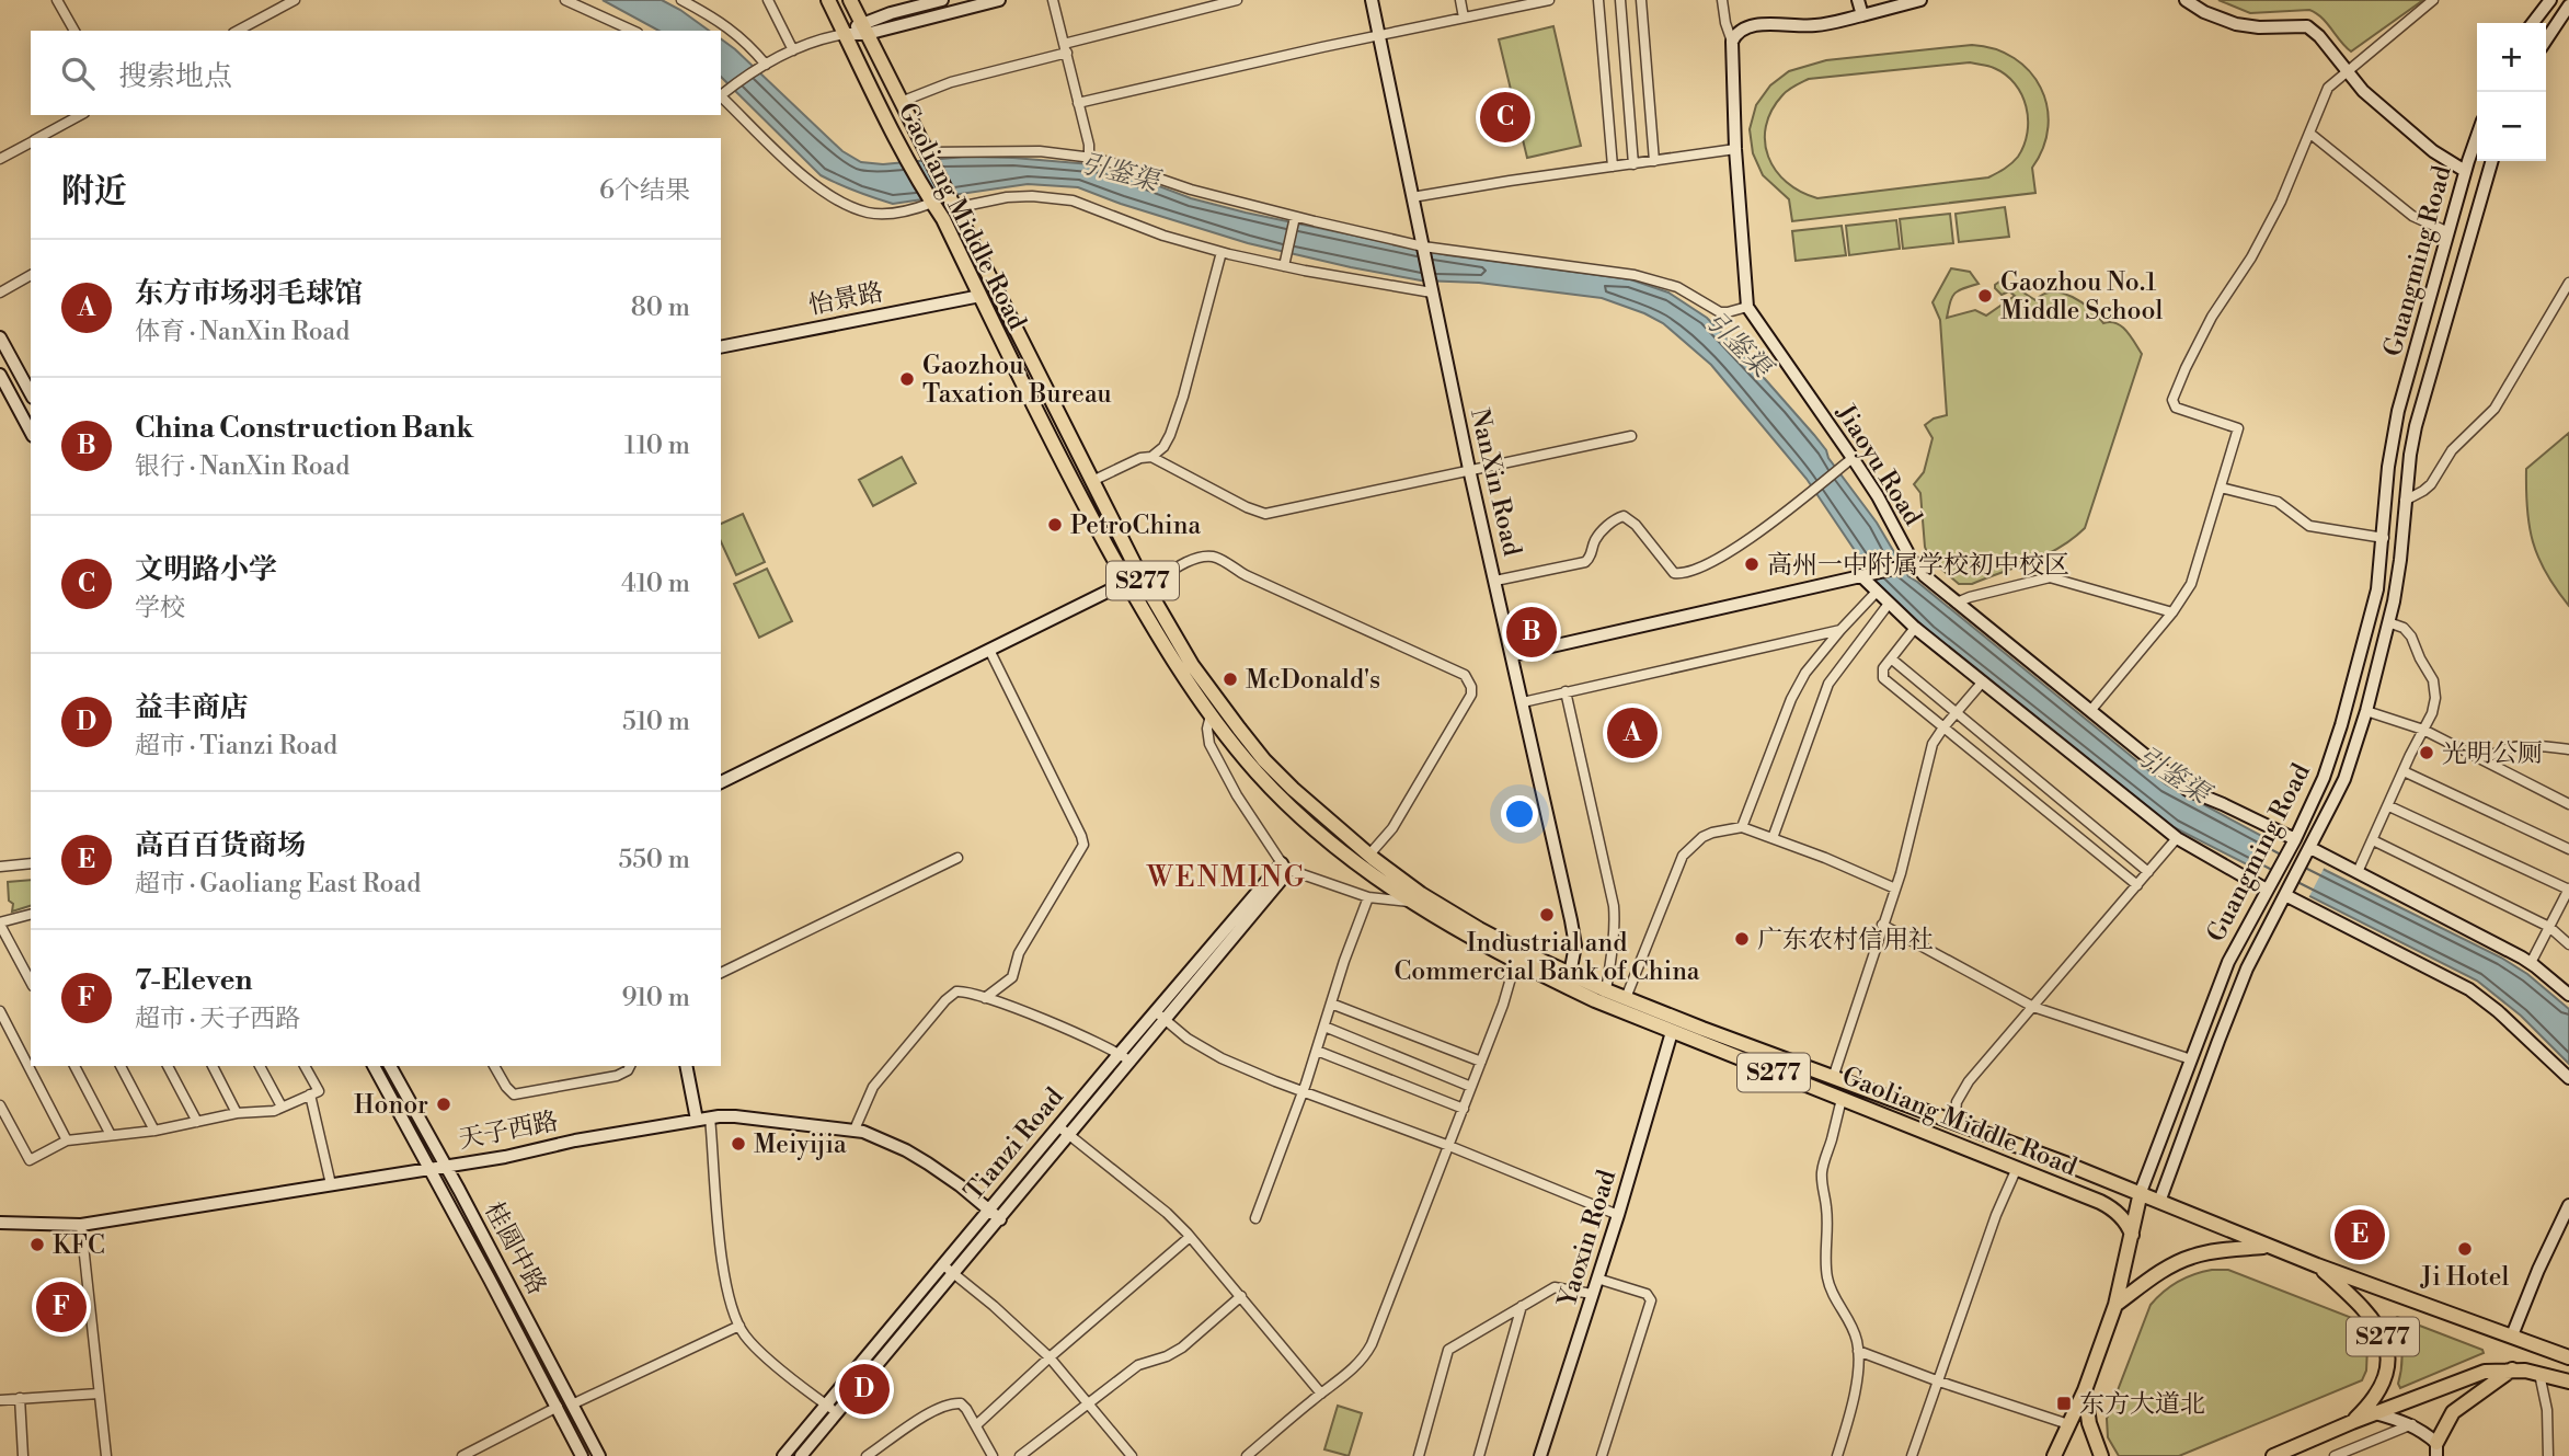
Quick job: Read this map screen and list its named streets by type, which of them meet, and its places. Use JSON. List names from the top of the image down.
{
  "streets": {
    "main road": ["Gaoliang Middle Road", "Guangming Road", "S277"],
    "street": [
      "怡景路",
      "Jiaoyu Road",
      "NanXin Road",
      "天子西路",
      "Tianzi Road",
      "Yaoxin Road",
      "桂圆中路"
    ]
  },
  "crossings": [
    ["Gaoliang Middle Road", "Guangming Road"],
    ["Gaoliang Middle Road", "怡景路"],
    ["Gaoliang Middle Road", "NanXin Road"],
    ["Gaoliang Middle Road", "S277"],
    ["Gaoliang Middle Road", "Yaoxin Road"],
    ["Guangming Road", "Jiaoyu Road"],
    ["Guangming Road", "S277"],
    ["天子西路", "Tianzi Road"],
    ["天子西路", "桂圆中路"]
  ],
  "districts": ["WENMING"],
  "water": ["引鉴渠"],
  "places": {
    "other": [
      "Gaozhou No.1 Middle School",
      "Gaozhou Taxation Bureau",
      "PetroChina",
      "高州一中附属学校初中校区",
      "McDonald's",
      "光明公厕",
      "Industrial and Commercial Bank of China",
      "广东农村信用社",
      "Honor",
      "Meiyijia",
      "KFC",
      "Ji Hotel"
    ],
    "transit": ["东方大道北"]
  },
  "page": {
    "map_buttons": ["+", "−"],
    "search": "搜索地点",
    "pins": [
      "C",
      "B",
      "A",
      "E",
      "F",
      "D"
    ],
    "heading": ["附近", "6个结果"],
    "list": [
      {
        "mark": "A",
        "name": "东方市场羽毛球馆",
        "note": "体育 · NanXin Road",
        "value": "80 m"
      },
      {
        "mark": "B",
        "name": "China Construction Bank",
        "note": "银行 · NanXin Road",
        "value": "110 m"
      },
      {
        "mark": "C",
        "name": "文明路小学",
        "note": "学校",
        "value": "410 m"
      },
      {
        "mark": "D",
        "name": "益丰商店",
        "note": "超市 · Tianzi Road",
        "value": "510 m"
      },
      {
        "mark": "E",
        "name": "高百百货商场",
        "note": "超市 · Gaoliang East Road",
        "value": "550 m"
      },
      {
        "mark": "F",
        "name": "7-Eleven",
        "note": "超市 · 天子西路",
        "value": "910 m"
      }
    ]
  }
}
